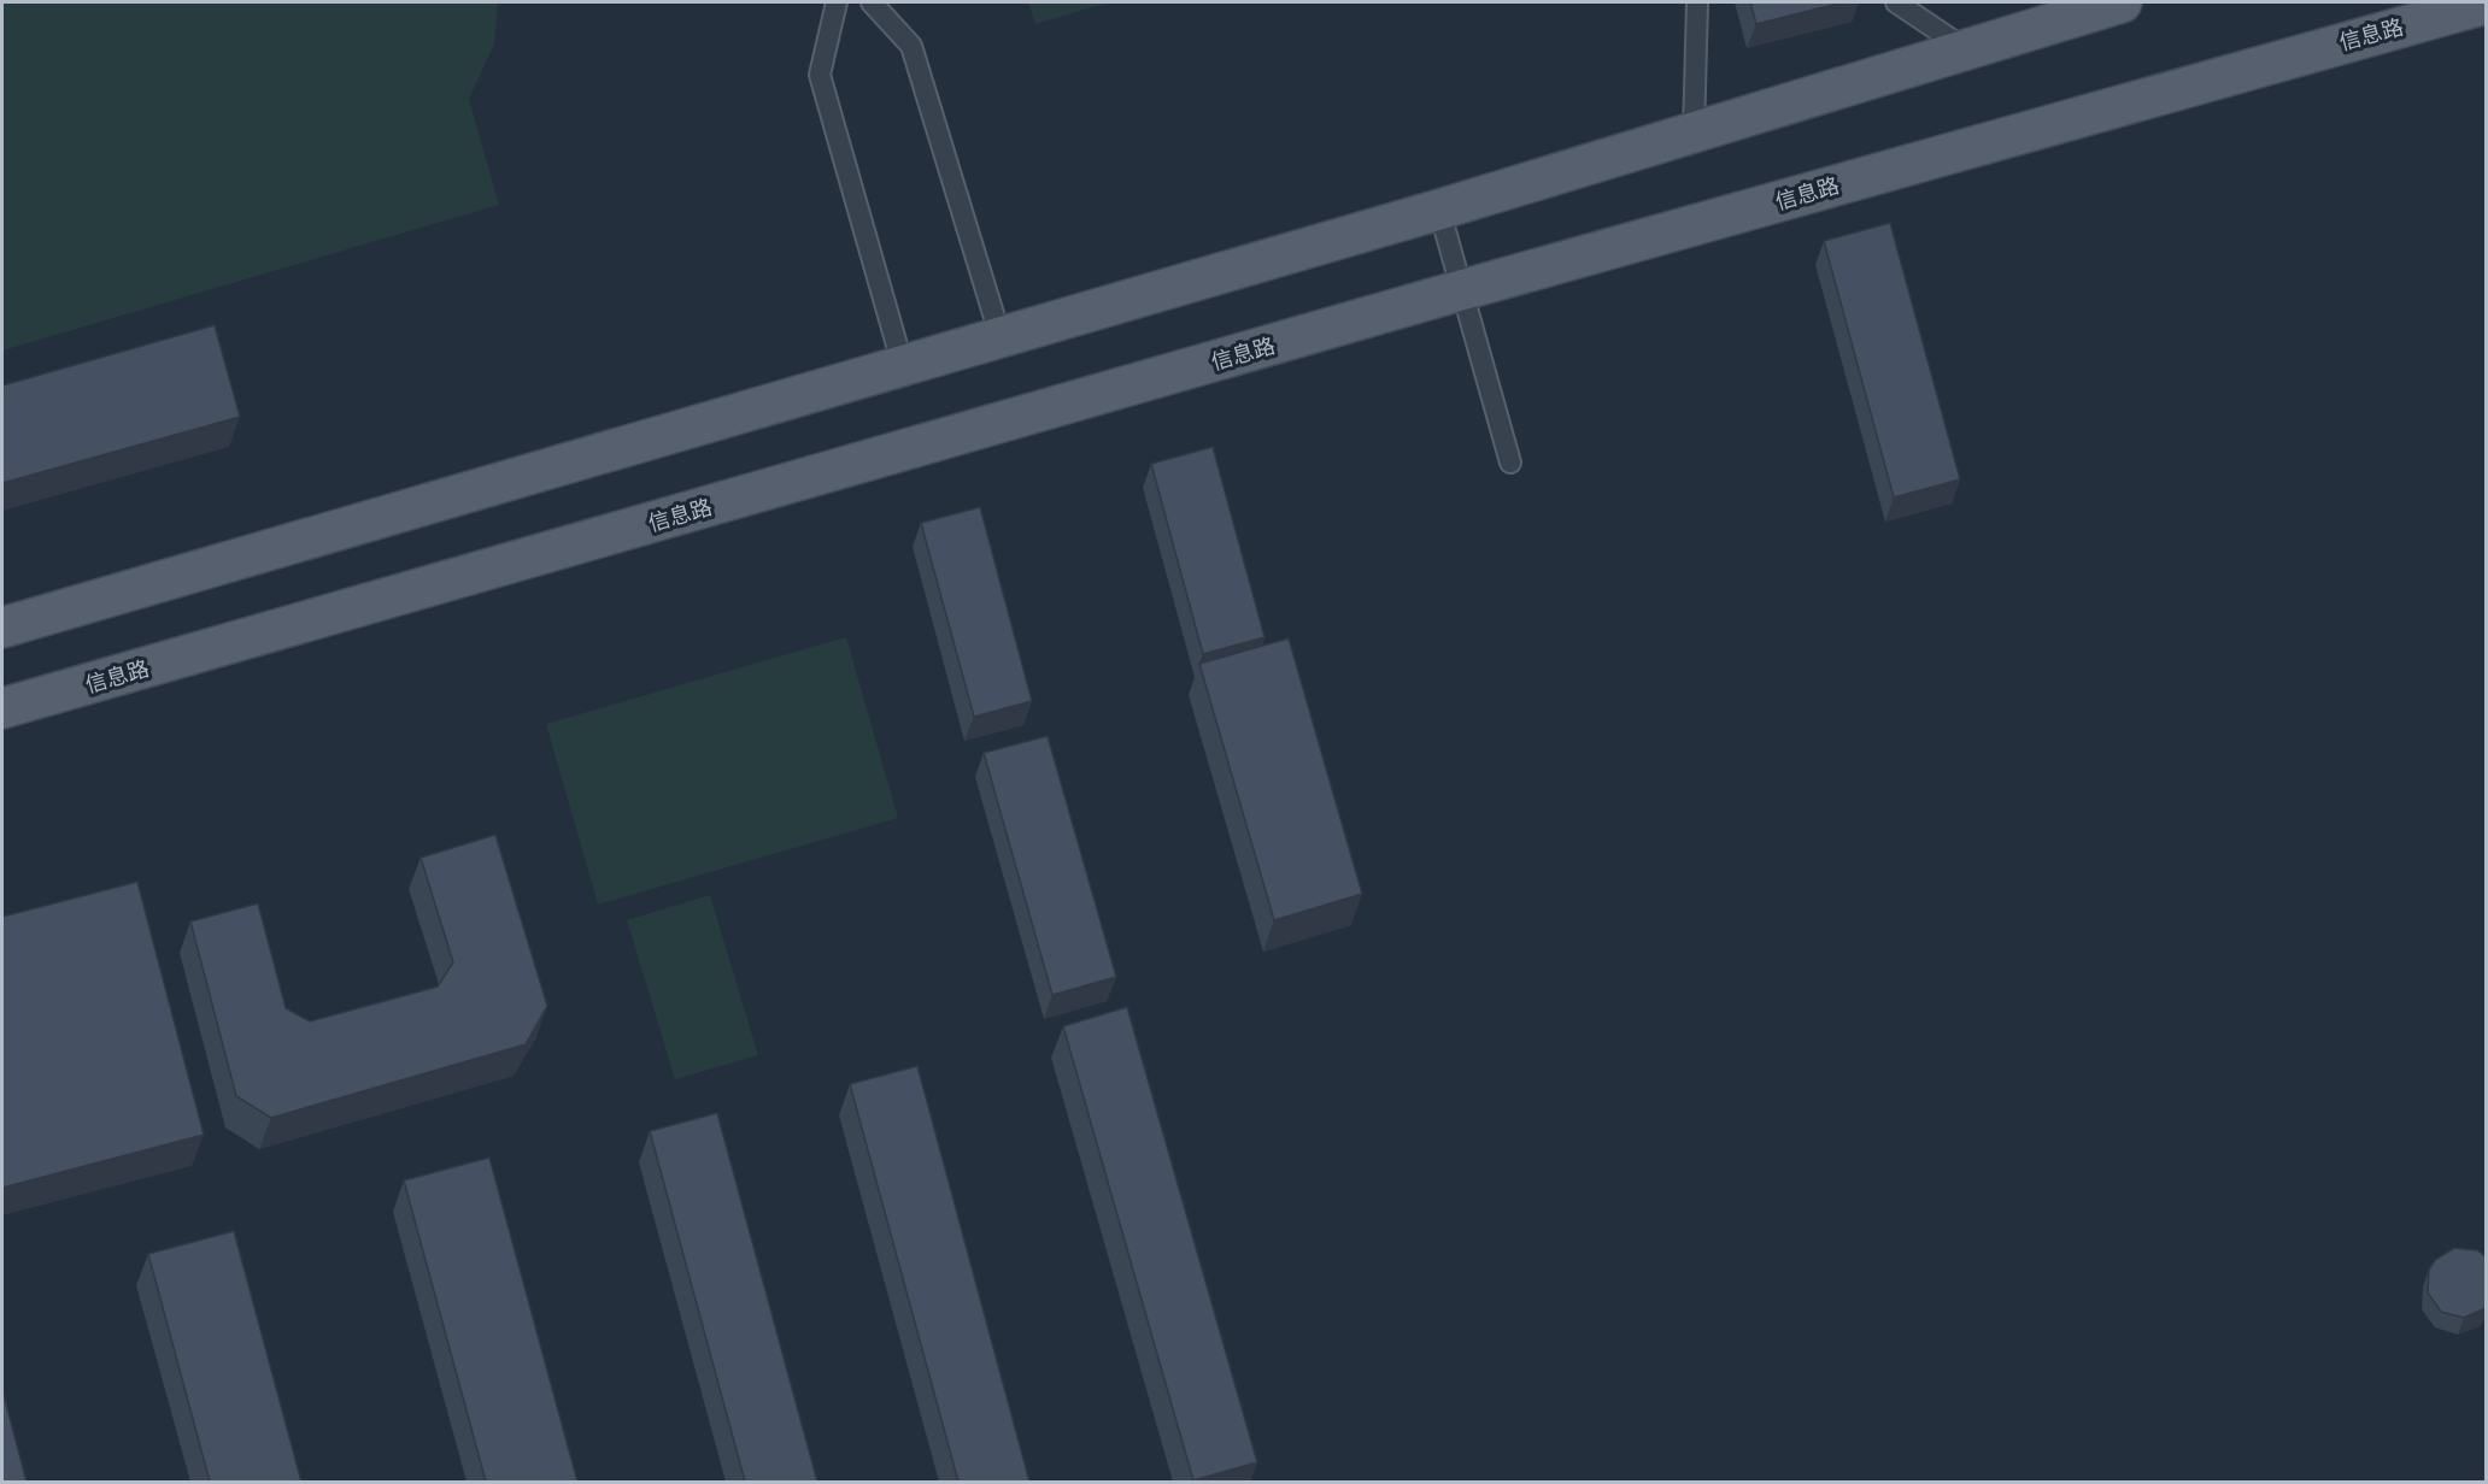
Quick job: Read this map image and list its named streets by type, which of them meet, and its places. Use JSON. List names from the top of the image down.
{
  "streets": {
    "main road": ["信息路"]
  }
}
